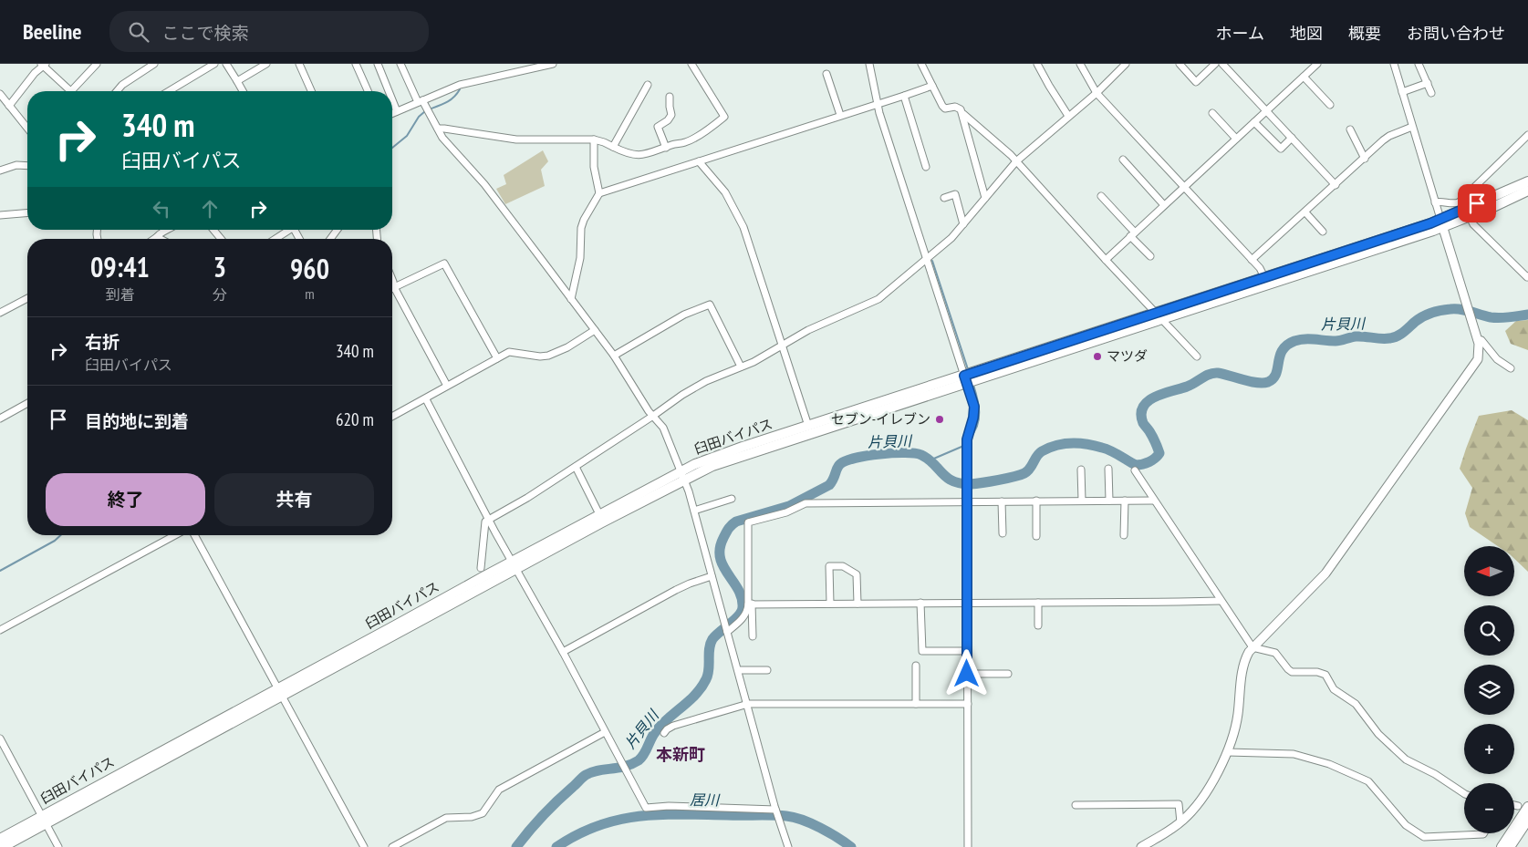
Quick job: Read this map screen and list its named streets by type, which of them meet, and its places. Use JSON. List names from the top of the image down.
{
  "streets": {
    "highway": ["臼田バイパス"]
  },
  "districts": ["本新町"],
  "water": ["片貝川", "居川"],
  "places": ["マツダ", "セブン-イレブン"],
  "north": "left",
  "page": {
    "header": "Beeline",
    "search": "ここで検索",
    "nav": [
      "ホーム",
      "地図",
      "概要",
      "お問い合わせ"
    ],
    "turn": ["340 m", "臼田バイパス"],
    "eta": [
      "09:41",
      "到着",
      "3",
      "分",
      "960",
      "m"
    ],
    "list": [
      {
        "name": "右折",
        "note": "臼田バイパス",
        "value": "340 m"
      },
      {
        "name": "目的地に到着",
        "value": "620 m"
      }
    ],
    "buttons": ["終了", "共有"],
    "map_buttons": ["+", "−"]
  }
}
